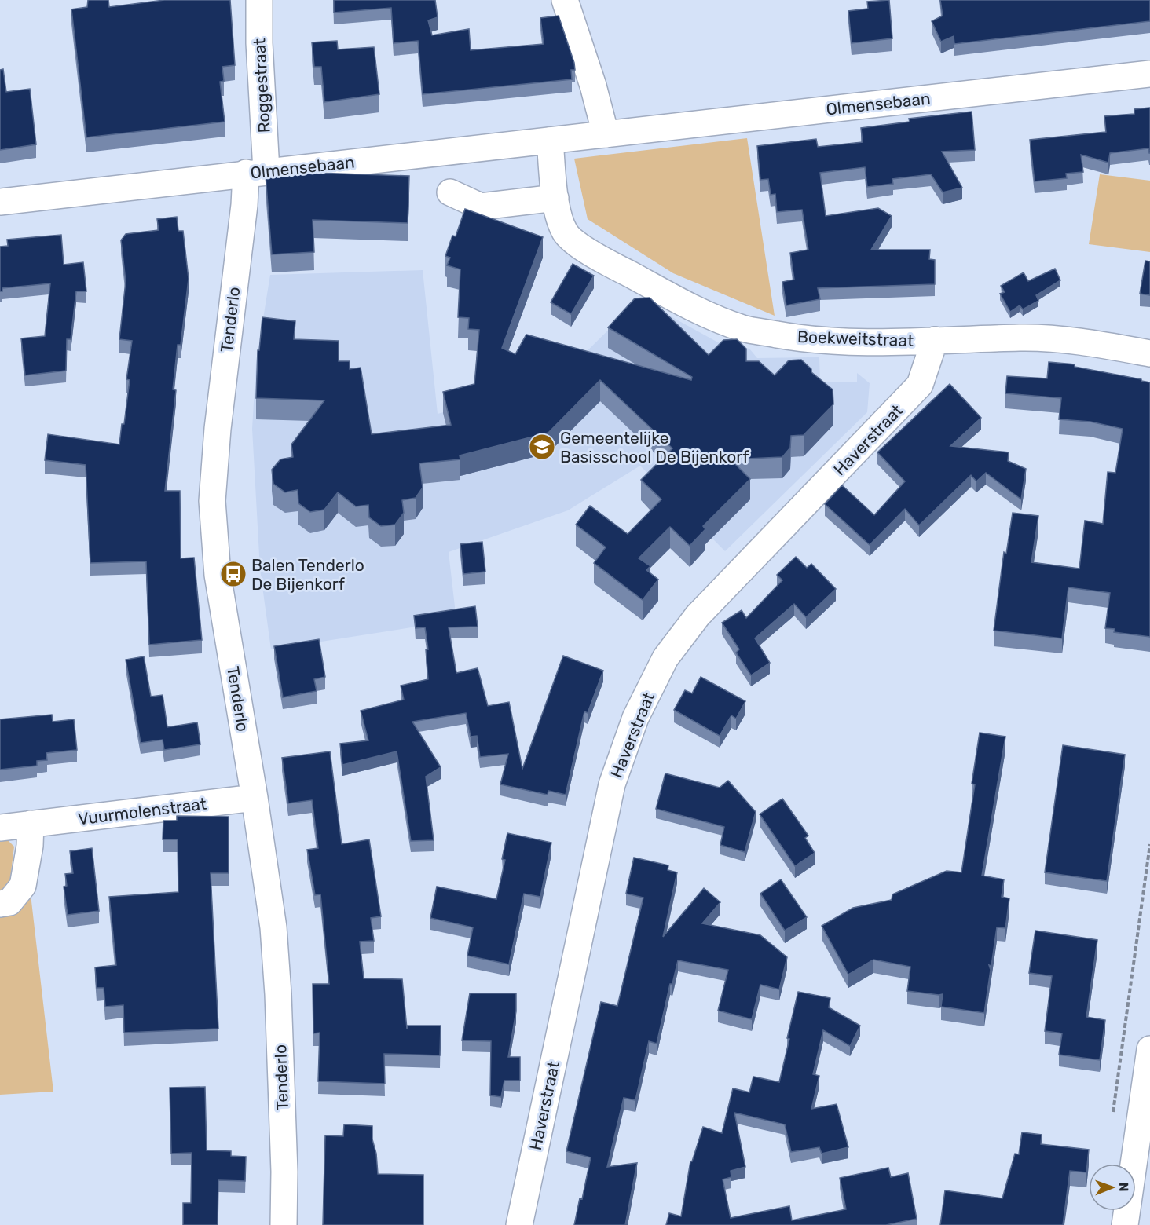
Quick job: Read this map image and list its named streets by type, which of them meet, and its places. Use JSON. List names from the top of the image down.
{
  "streets": {
    "street": [
      "Roggestraat",
      "Olmensebaan",
      "Tenderlo",
      "Boekweitstraat",
      "Haverstraat",
      "Vuurmolenstraat"
    ]
  },
  "crossings": [
    ["Roggestraat", "Olmensebaan"],
    ["Roggestraat", "Tenderlo"],
    ["Olmensebaan", "Tenderlo"],
    ["Olmensebaan", "Boekweitstraat"],
    ["Tenderlo", "Vuurmolenstraat"],
    ["Boekweitstraat", "Haverstraat"]
  ],
  "places": {
    "school or university": ["Gemeentelijke Basisschool De Bijenkorf"],
    "bus stop": ["Balen Tenderlo De Bijenkorf"]
  },
  "north": "right"
}
